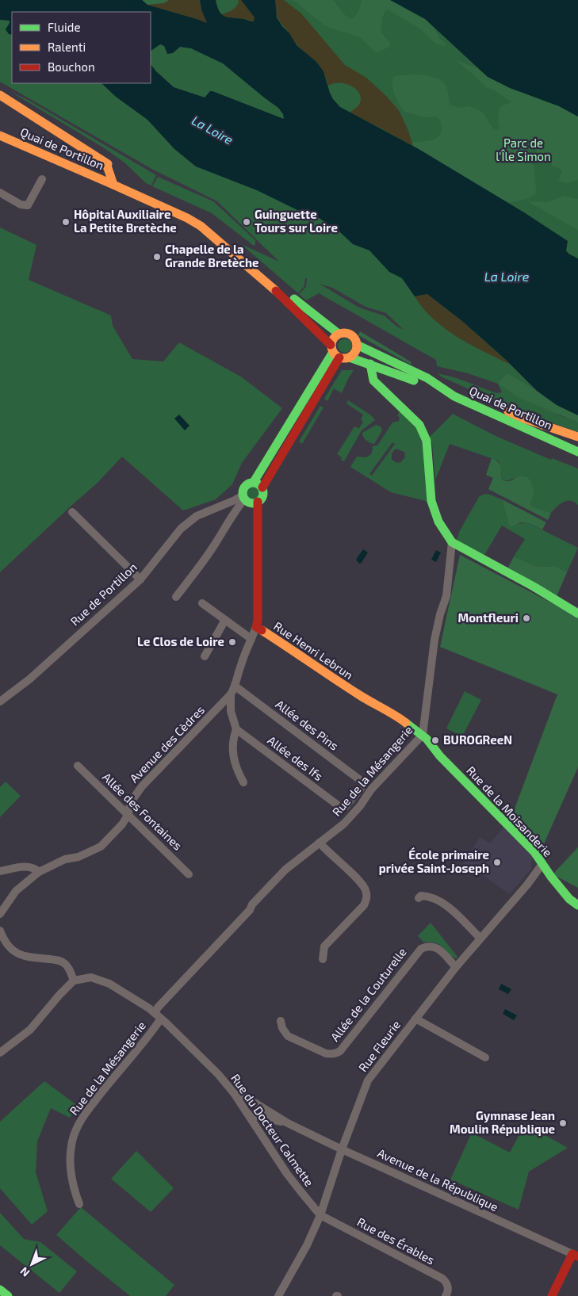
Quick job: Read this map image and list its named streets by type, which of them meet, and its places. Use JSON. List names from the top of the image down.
{
  "streets": {
    "street": [
      "Quai de Portillon",
      "Rue de Portillon",
      "Rue Henri Lebrun",
      "Allée des Pins",
      "Avenue des Cèdres",
      "Allée des Ifs",
      "Rue de la Mésangerie",
      "Allée des Fontaines",
      "Rue de la Moisanderie",
      "Allée de la Couturelle",
      "Rue Fleurie",
      "Rue du Docteur Calmette",
      "Avenue de la République",
      "Rue des Érables"
    ]
  },
  "crossings": [
    ["Rue de Portillon", "Rue Henri Lebrun"],
    ["Rue Henri Lebrun", "Avenue des Cèdres"],
    ["Rue Henri Lebrun", "Rue de la Mésangerie"],
    ["Rue Henri Lebrun", "Rue de la Moisanderie"],
    ["Allée des Pins", "Avenue des Cèdres"],
    ["Allée des Pins", "Allée des Ifs"],
    ["Avenue des Cèdres", "Allée des Fontaines"],
    ["Rue de la Mésangerie", "Rue de la Moisanderie"],
    ["Rue de la Mésangerie", "Rue du Docteur Calmette"],
    ["Rue de la Moisanderie", "Rue Fleurie"],
    ["Allée de la Couturelle", "Rue Fleurie"],
    ["Rue Fleurie", "Rue du Docteur Calmette"],
    ["Rue Fleurie", "Avenue de la République"],
    ["Rue Fleurie", "Rue des Érables"],
    ["Rue du Docteur Calmette", "Avenue de la République"],
    ["Rue du Docteur Calmette", "Rue des Érables"]
  ],
  "water": ["La Loire"],
  "parks": ["Parc de l'Île Simon"],
  "places": [
    "Hôpital Auxiliaire La Petite Bretèche",
    "Guinguette Tours sur Loire",
    "Chapelle de la Grande Bretèche",
    "Montfleuri",
    "Le Clos de Loire",
    "BUROGReeN",
    "École primaire privée Saint-Joseph",
    "Gymnase Jean Moulin République"
  ],
  "legend": ["Fluide", "Ralenti", "Bouchon"],
  "north": "bottom left"
}
